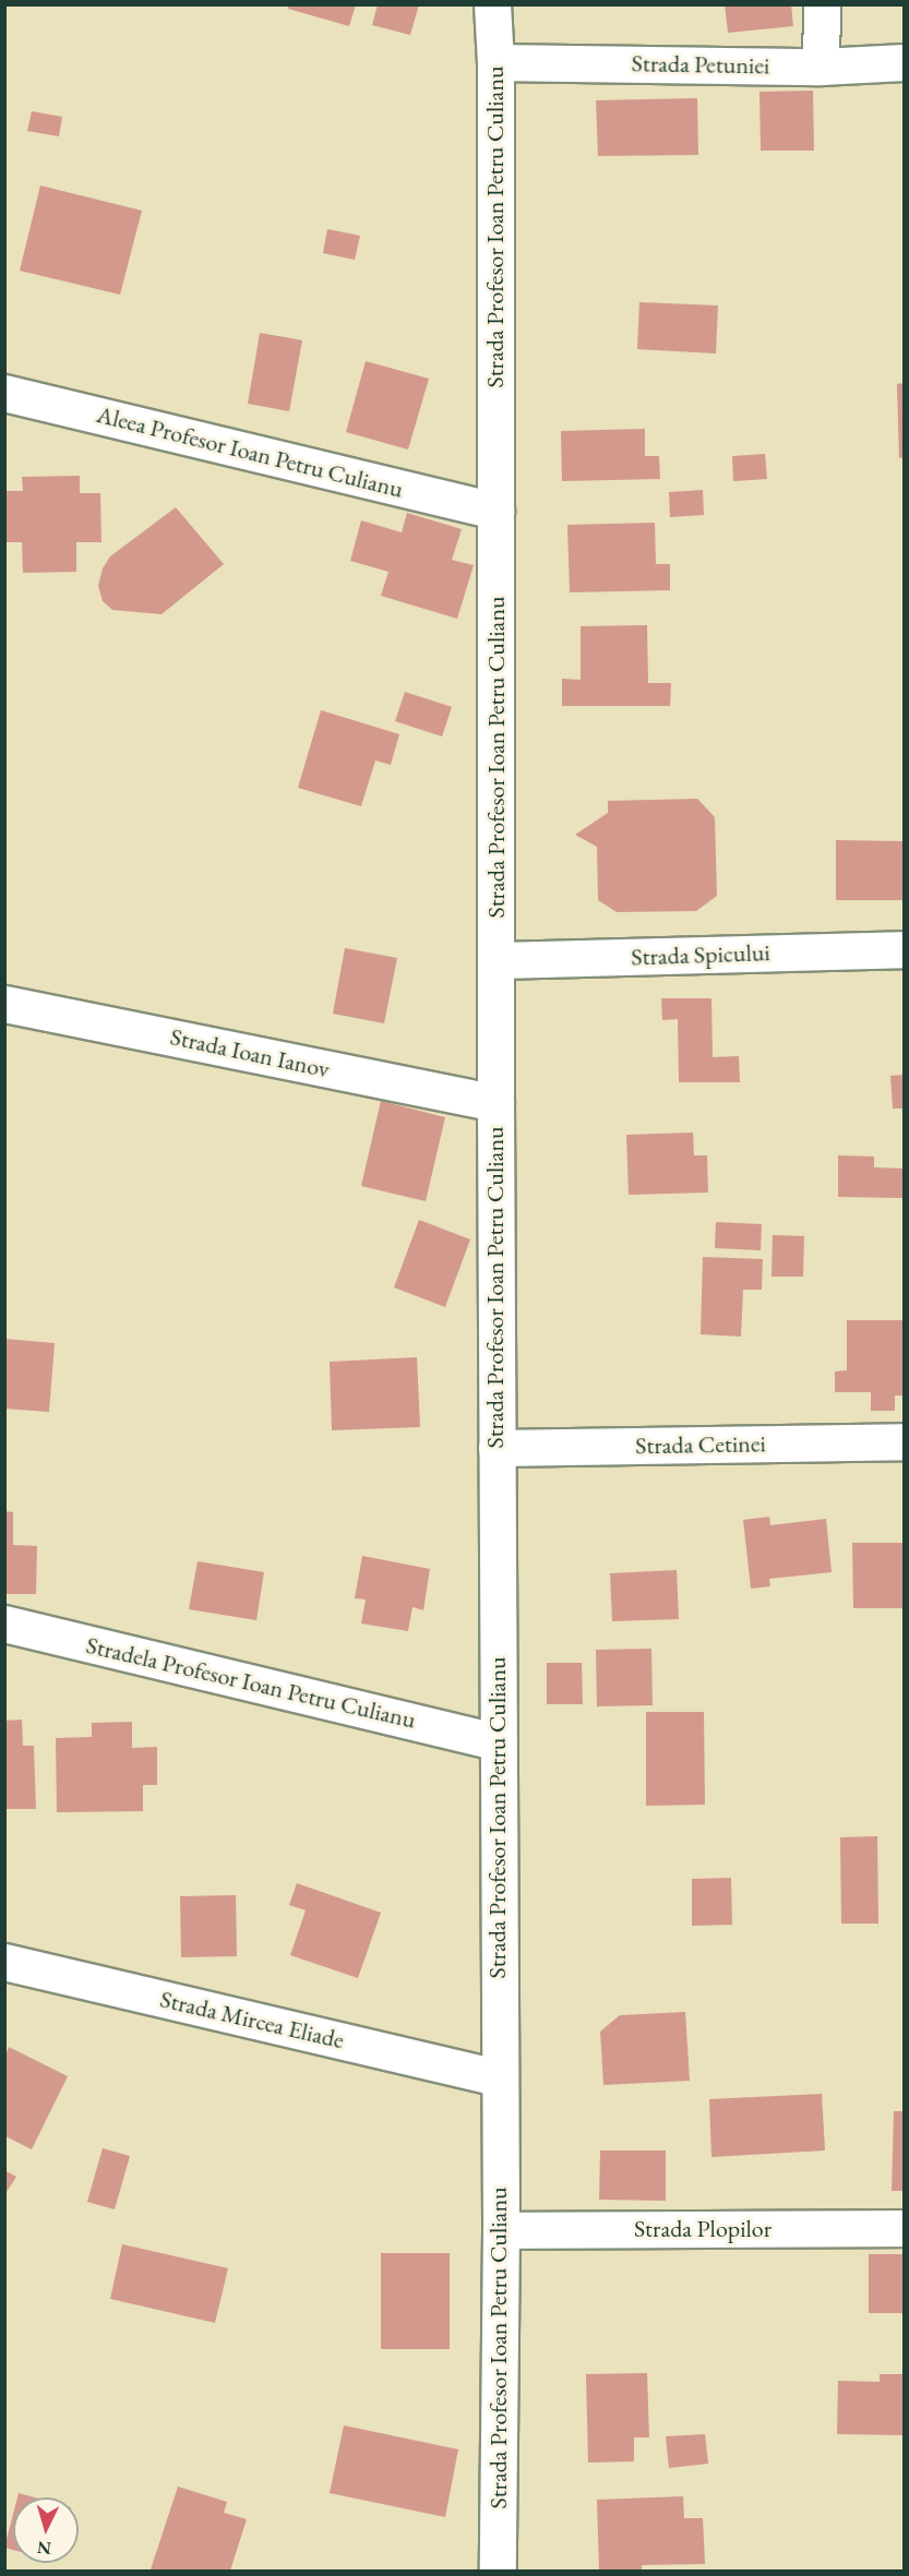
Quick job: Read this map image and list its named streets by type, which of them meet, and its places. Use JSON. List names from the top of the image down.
{
  "streets": {
    "street": [
      "Strada Petuniei",
      "Strada Profesor Ioan Petru Culianu",
      "Aleea Profesor Ioan Petru Culianu",
      "Strada Spicului",
      "Strada Ioan Ianov",
      "Strada Cetinei",
      "Stradela Profesor Ioan Petru Culianu",
      "Strada Mircea Eliade",
      "Strada Plopilor"
    ]
  },
  "crossings": [
    ["Strada Petuniei", "Strada Profesor Ioan Petru Culianu"],
    ["Strada Profesor Ioan Petru Culianu", "Aleea Profesor Ioan Petru Culianu"],
    ["Strada Profesor Ioan Petru Culianu", "Strada Spicului"],
    ["Strada Profesor Ioan Petru Culianu", "Strada Ioan Ianov"],
    ["Strada Profesor Ioan Petru Culianu", "Strada Cetinei"],
    ["Strada Profesor Ioan Petru Culianu", "Stradela Profesor Ioan Petru Culianu"],
    ["Strada Profesor Ioan Petru Culianu", "Strada Mircea Eliade"],
    ["Strada Profesor Ioan Petru Culianu", "Strada Plopilor"]
  ],
  "north": "bottom"
}
